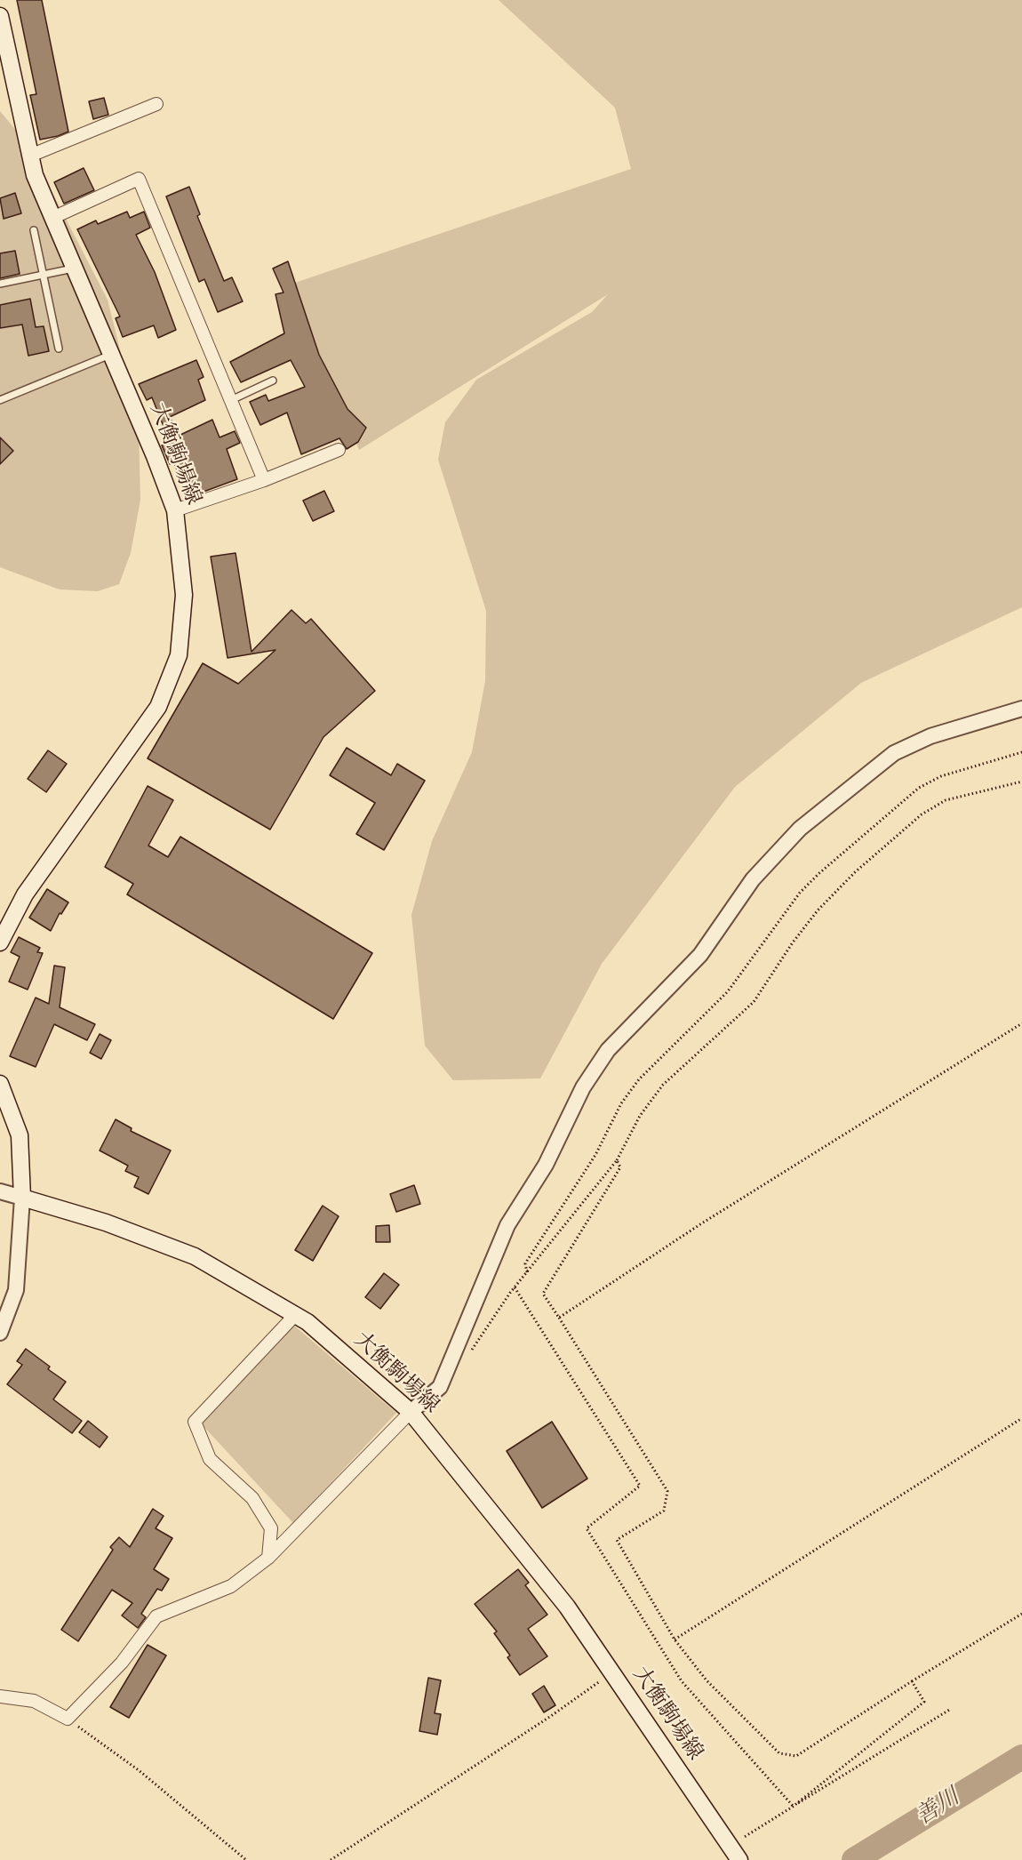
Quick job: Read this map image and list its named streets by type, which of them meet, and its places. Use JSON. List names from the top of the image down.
{
  "streets": {
    "main road": ["大衡駒場線"]
  },
  "water": ["善川"]
}
